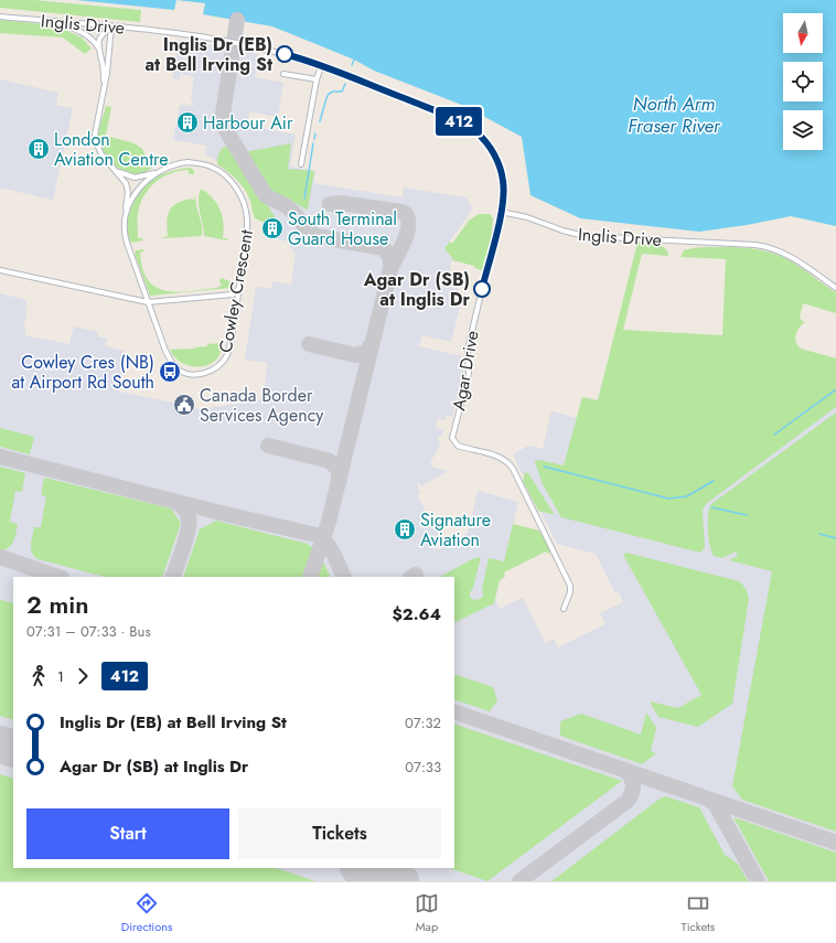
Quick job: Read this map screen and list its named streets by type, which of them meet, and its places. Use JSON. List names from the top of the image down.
{
  "streets": {
    "street": ["Inglis Drive", "Cowley Crescent", "Agar Drive"]
  },
  "crossings": [
    ["Inglis Drive", "Agar Drive"]
  ],
  "water": ["North Arm Fraser River"],
  "places": {
    "other": ["Inglis Dr (EB) at Bell Irving St", "Agar Dr (SB) at Inglis Dr"],
    "building": [
      "Harbour Air",
      "London Aviation Centre",
      "South Terminal Guard House",
      "Signature Aviation"
    ],
    "bus stop": ["Cowley Cres (NB) at Airport Rd South"],
    "public building": ["Canada Border Services Agency"]
  },
  "lines": ["bus line 412"],
  "north": "bottom",
  "page": {
    "on_map": "412",
    "heading": ["2 min", "07:31 – 07:33 · Bus", "$2.64"],
    "legs": ["1", "412"],
    "list": [
      {
        "name": "Inglis Dr (EB) at Bell Irving St",
        "value": "07:32"
      },
      {
        "name": "Agar Dr (SB) at Inglis Dr",
        "value": "07:33"
      }
    ],
    "buttons": ["Start", "Tickets"],
    "tabs": ["Directions", "Map", "Tickets"]
  }
}
